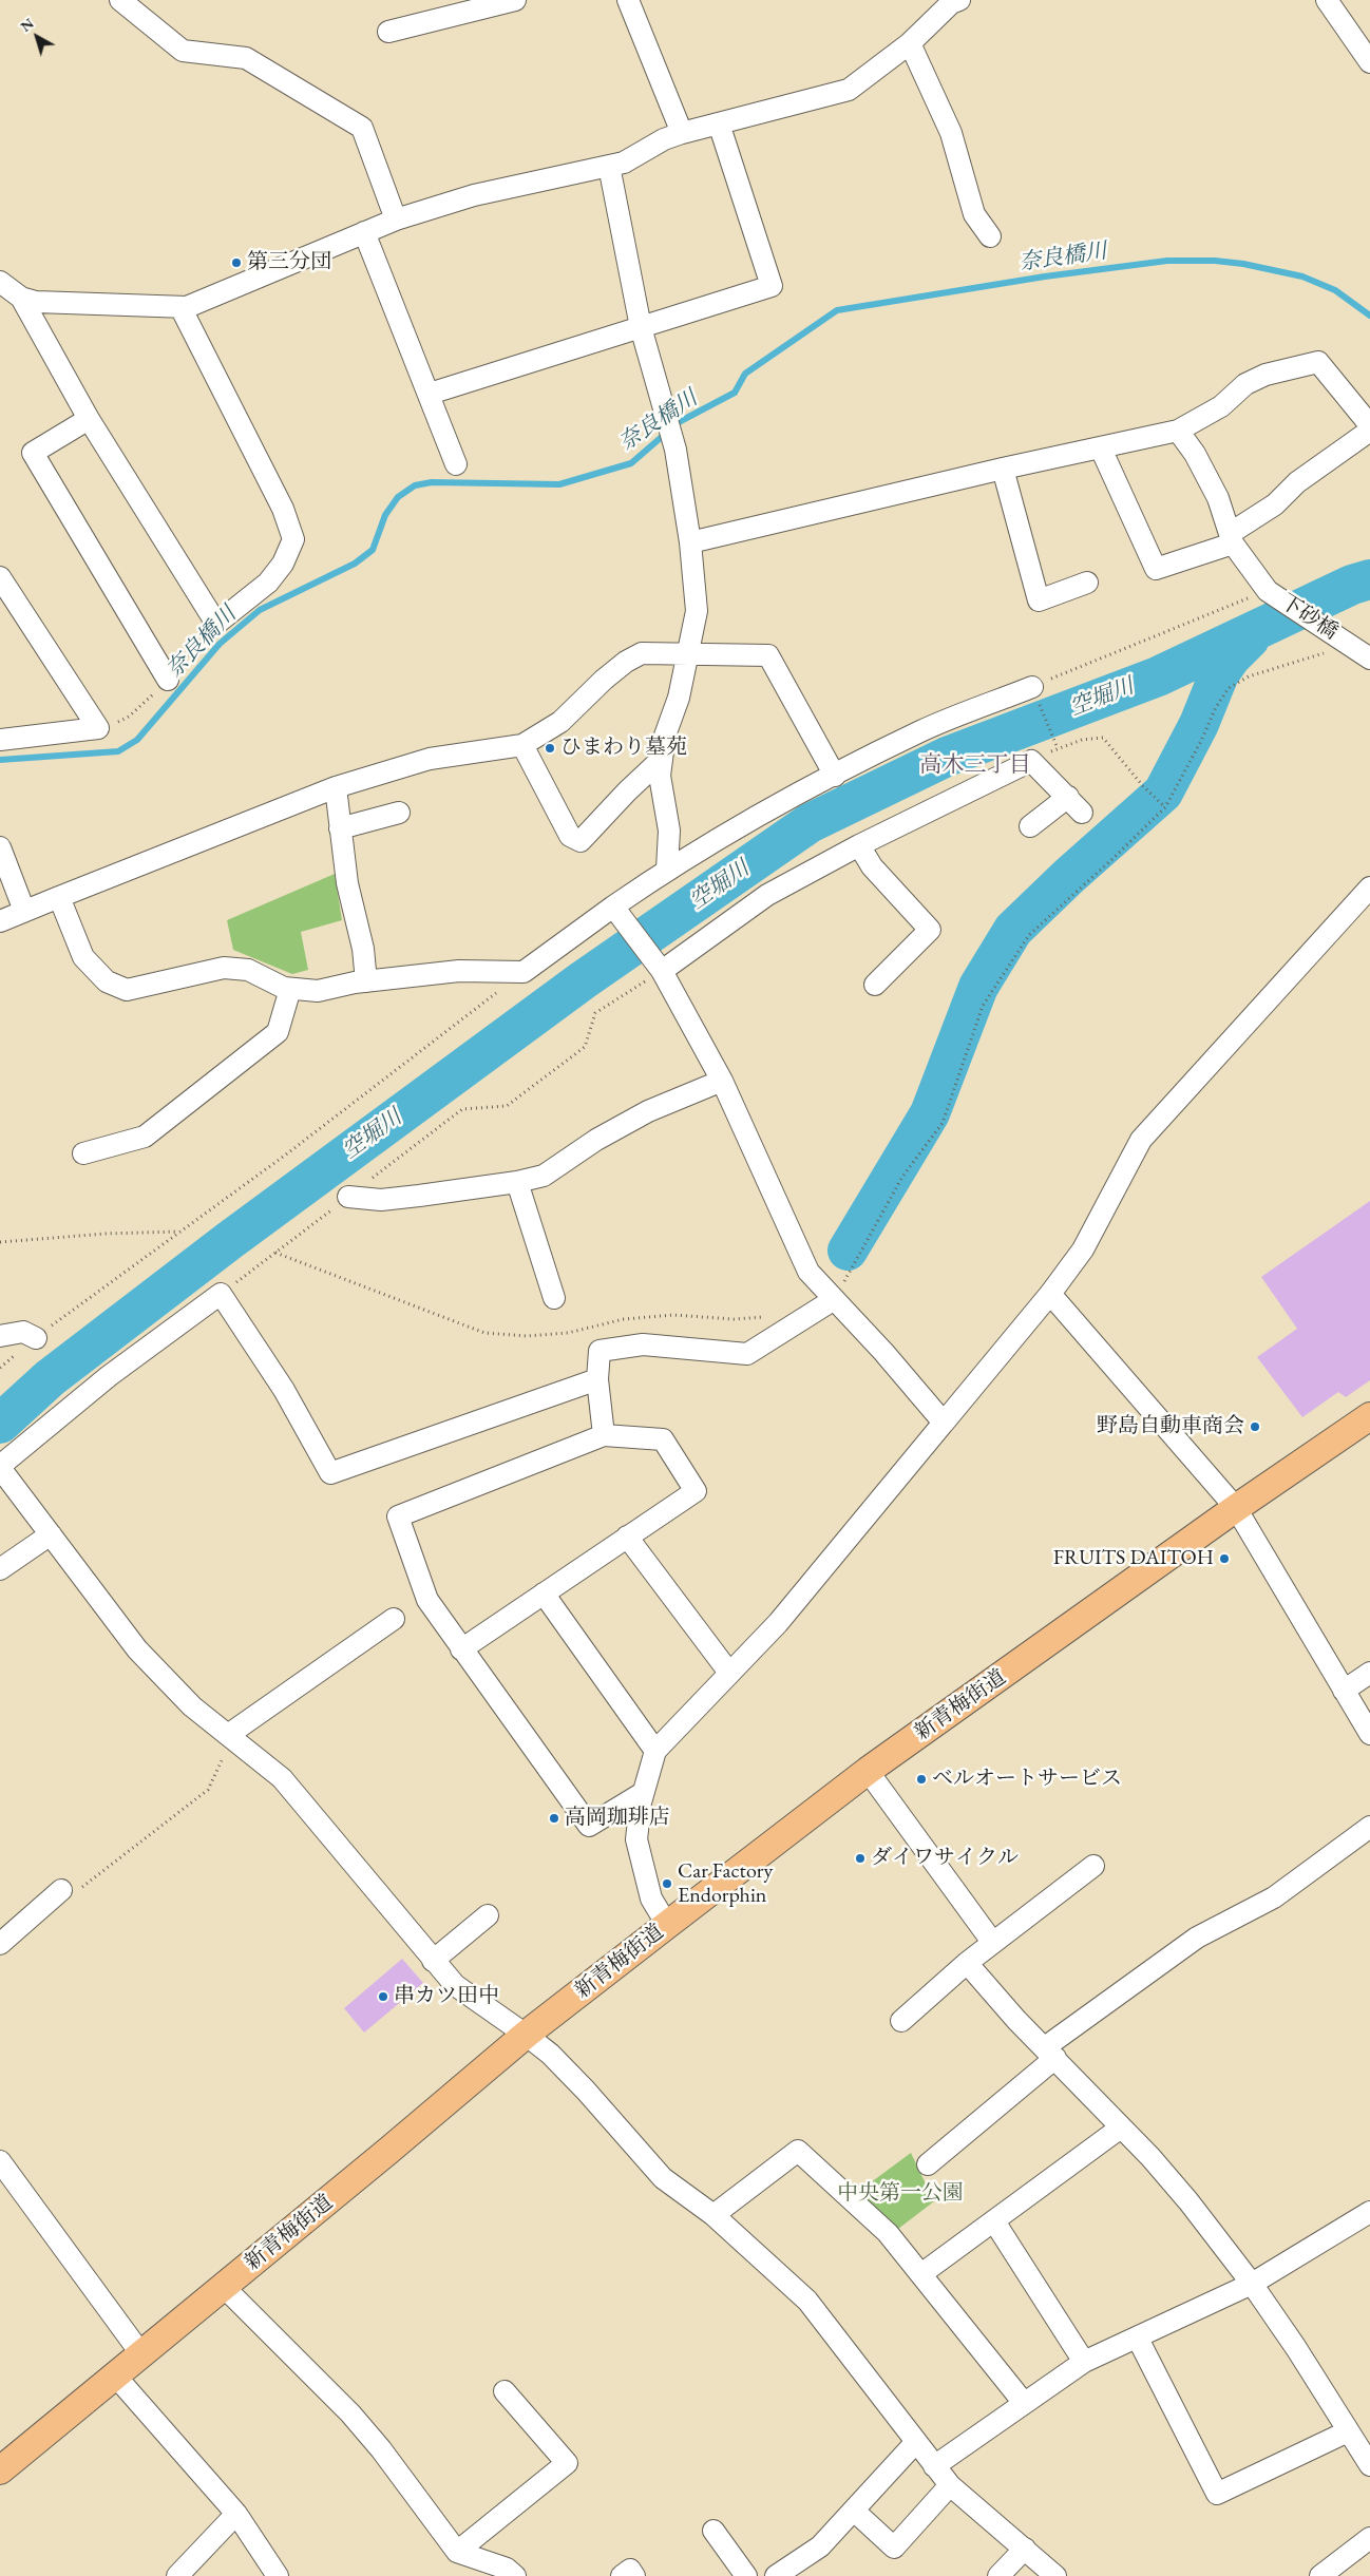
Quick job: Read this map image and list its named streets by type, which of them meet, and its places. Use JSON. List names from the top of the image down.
{
  "streets": {
    "main road": ["新青梅街道"],
    "street": ["下砂橋"]
  },
  "districts": ["高木三丁目"],
  "water": ["奈良橋川", "空堀川"],
  "parks": ["中央第一公園"],
  "places": [
    "第三分団",
    "ひまわり墓苑",
    "野島自動車商会",
    "FRUITS DAITOH",
    "ベルオートサービス",
    "高岡珈琲店",
    "ダイワサイクル",
    "Car Factory Endorphin",
    "串カツ田中"
  ],
  "north": "top left"
}
